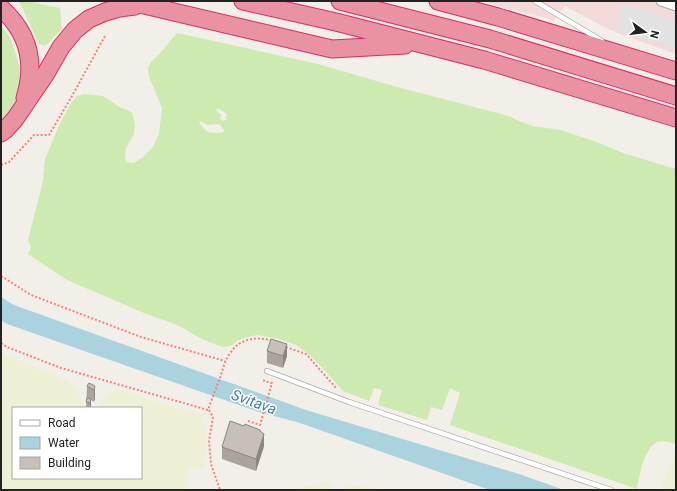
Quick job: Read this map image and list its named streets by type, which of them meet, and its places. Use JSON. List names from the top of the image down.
{
  "water": ["Svitava"],
  "legend": ["Road", "Water", "Building"],
  "north": "right"
}
